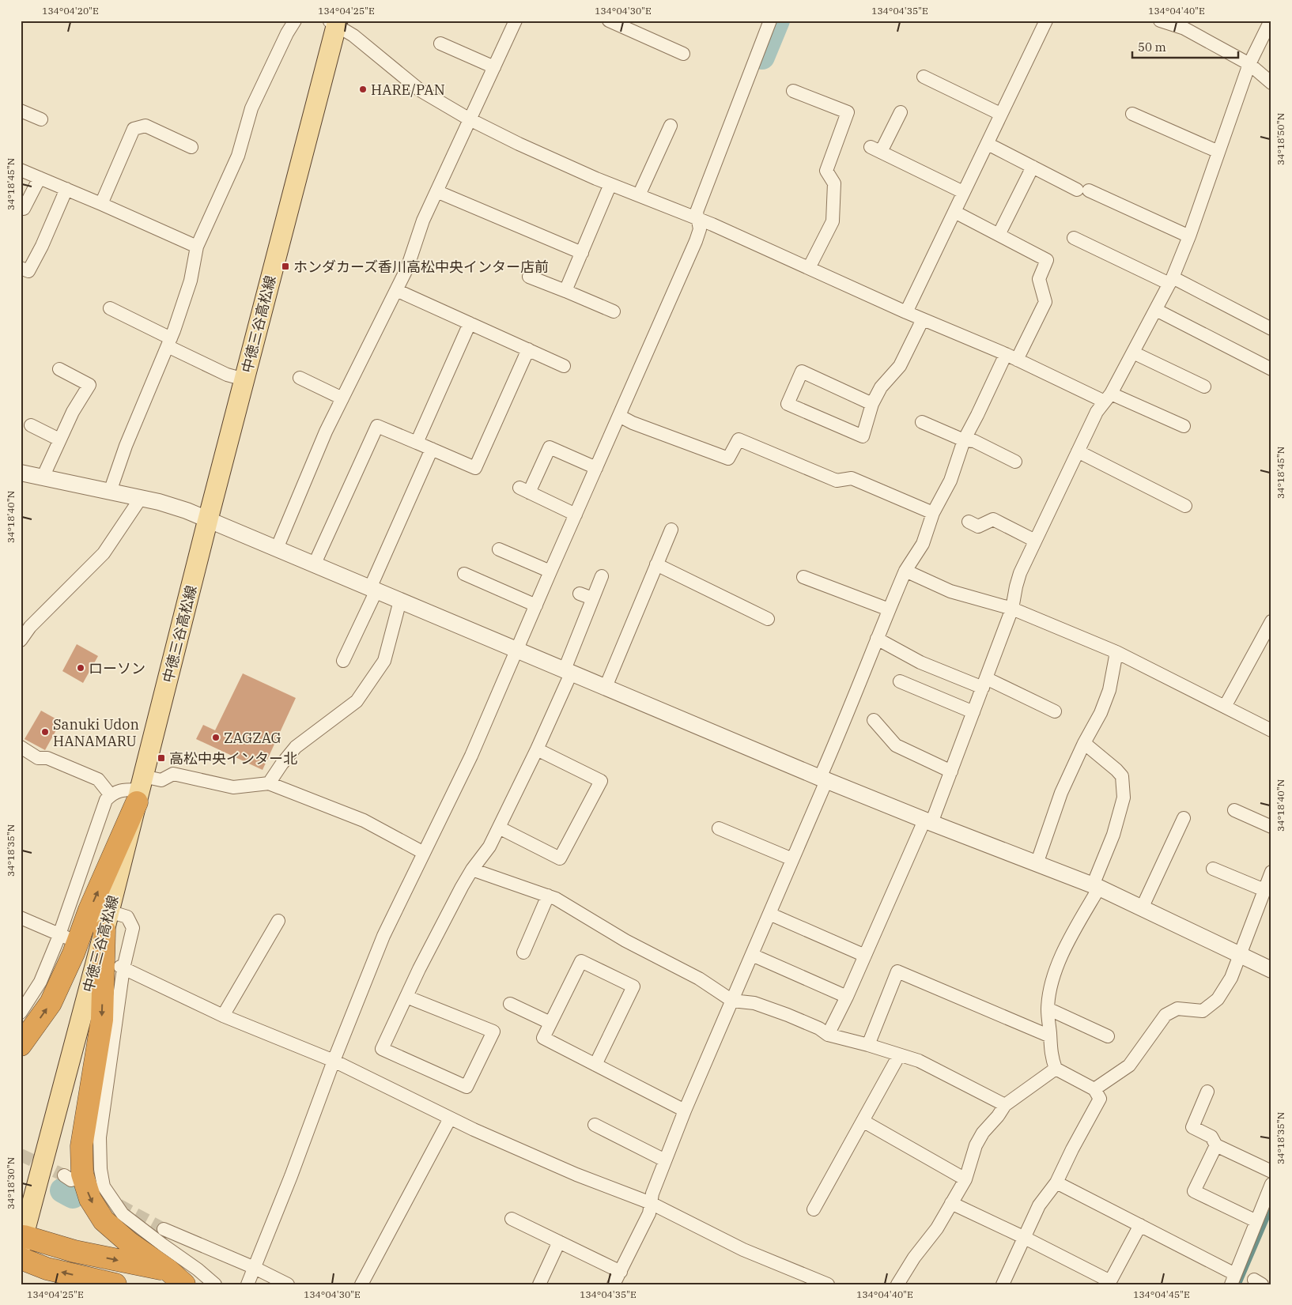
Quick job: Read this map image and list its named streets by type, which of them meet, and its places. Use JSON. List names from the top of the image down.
{
  "streets": {
    "main road": ["中徳三谷高松線"]
  },
  "places": {
    "other": [
      "HARE/PAN",
      "ローソン",
      "Sanuki Udon HANAMARU",
      "ZAGZAG"
    ],
    "transit": ["ホンダカーズ香川高松中央インター店前", "高松中央インター北"]
  },
  "scale_bar": "50 m",
  "coordinates": [
    "134°04'20\"E",
    "134°04'25\"E",
    "134°04'30\"E",
    "134°04'35\"E",
    "134°04'40\"E",
    "34°18'50\"N",
    "34°18'45\"N",
    "34°18'40\"N",
    "34°18'35\"N",
    "34°18'30\"N",
    "134°04'45\"E"
  ]
}
